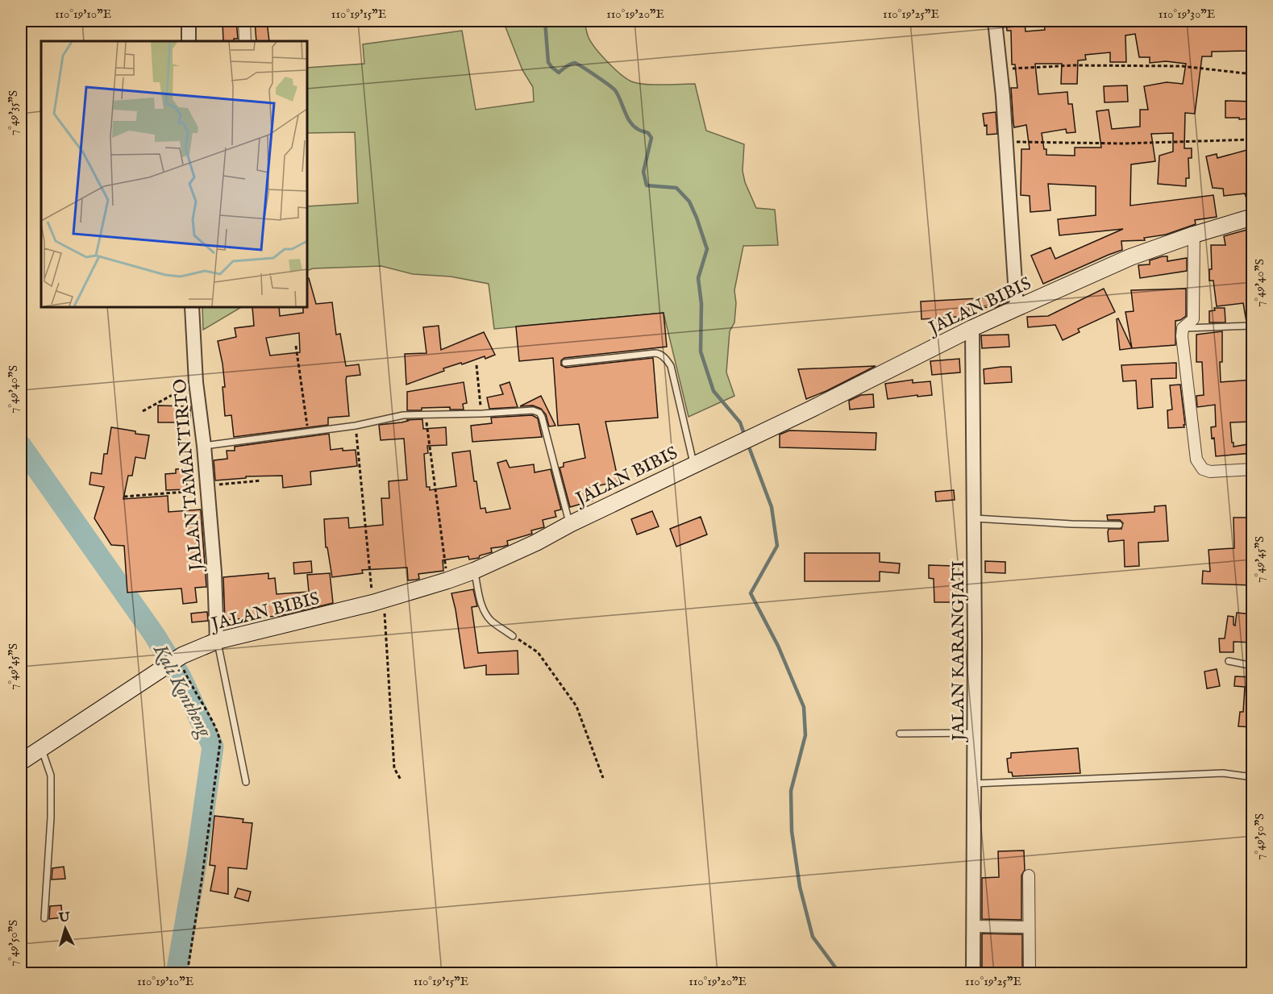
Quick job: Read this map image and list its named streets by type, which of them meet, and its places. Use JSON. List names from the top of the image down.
{
  "streets": {
    "main road": ["JALAN BIBIS"],
    "street": ["JALAN TAMANTIRTO", "JALAN KARANGJATI"]
  },
  "crossings": [
    ["JALAN BIBIS", "JALAN TAMANTIRTO"],
    ["JALAN BIBIS", "JALAN KARANGJATI"]
  ],
  "water": ["Kali Kontheng"],
  "north": "top",
  "coordinates": [
    "110°19'10\"E",
    "110°19'15\"E",
    "110°19'20\"E",
    "110°19'25\"E",
    "110°19'30\"E",
    "7°49'35\"S",
    "7°49'40\"S",
    "7°49'45\"S",
    "7°49'50\"S"
  ]
}
